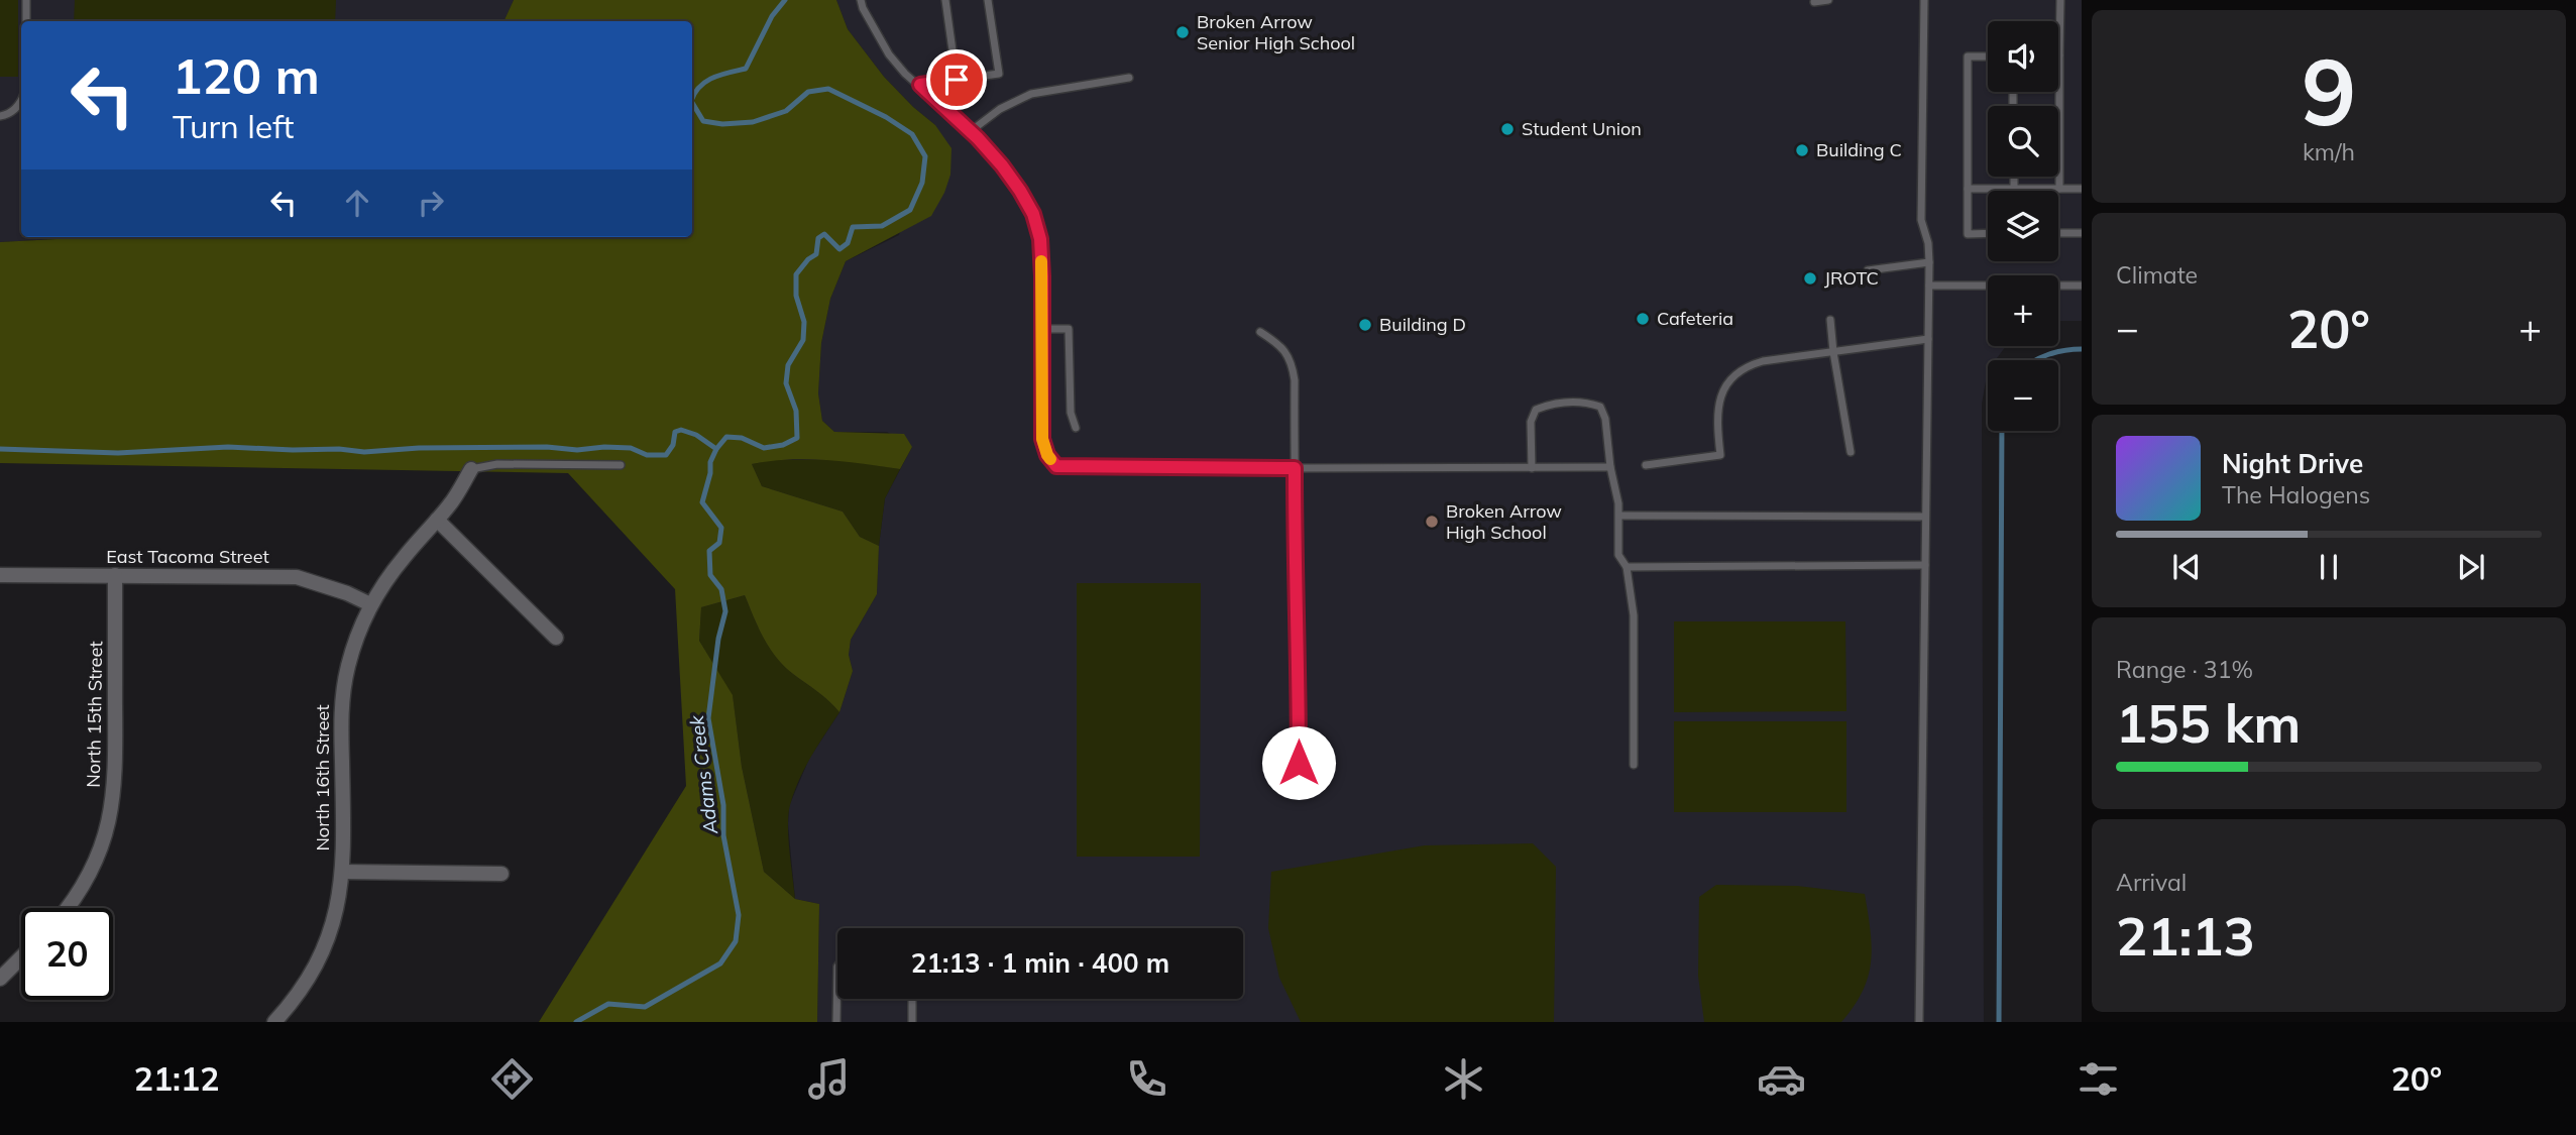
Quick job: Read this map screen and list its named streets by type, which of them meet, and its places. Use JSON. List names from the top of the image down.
{
  "streets": {
    "street": ["East Tacoma Street", "North 15th Street", "North 16th Street"]
  },
  "crossings": [
    ["East Tacoma Street", "North 15th Street"],
    ["East Tacoma Street", "North 16th Street"]
  ],
  "water": ["Adams Creek"],
  "places": [
    "Broken Arrow Senior High School",
    "Student Union",
    "Building C",
    "JROTC",
    "Cafeteria",
    "Building D",
    "Broken Arrow High School"
  ],
  "page": {
    "tile": [
      ["9", "km/h"],
      "Climate",
      ["Range · 31%", "155 km"],
      ["Arrival", "21:13"]
    ],
    "map_buttons": ["+", "−"],
    "turn": ["120 m", "Turn left"],
    "heat": ["−", "20°", "+"],
    "song": ["Night Drive", "The Halogens"],
    "limit": "20",
    "trip": "21:13 · 1 min · 400 m",
    "tabs": ["21:12", "20°"]
  }
}
